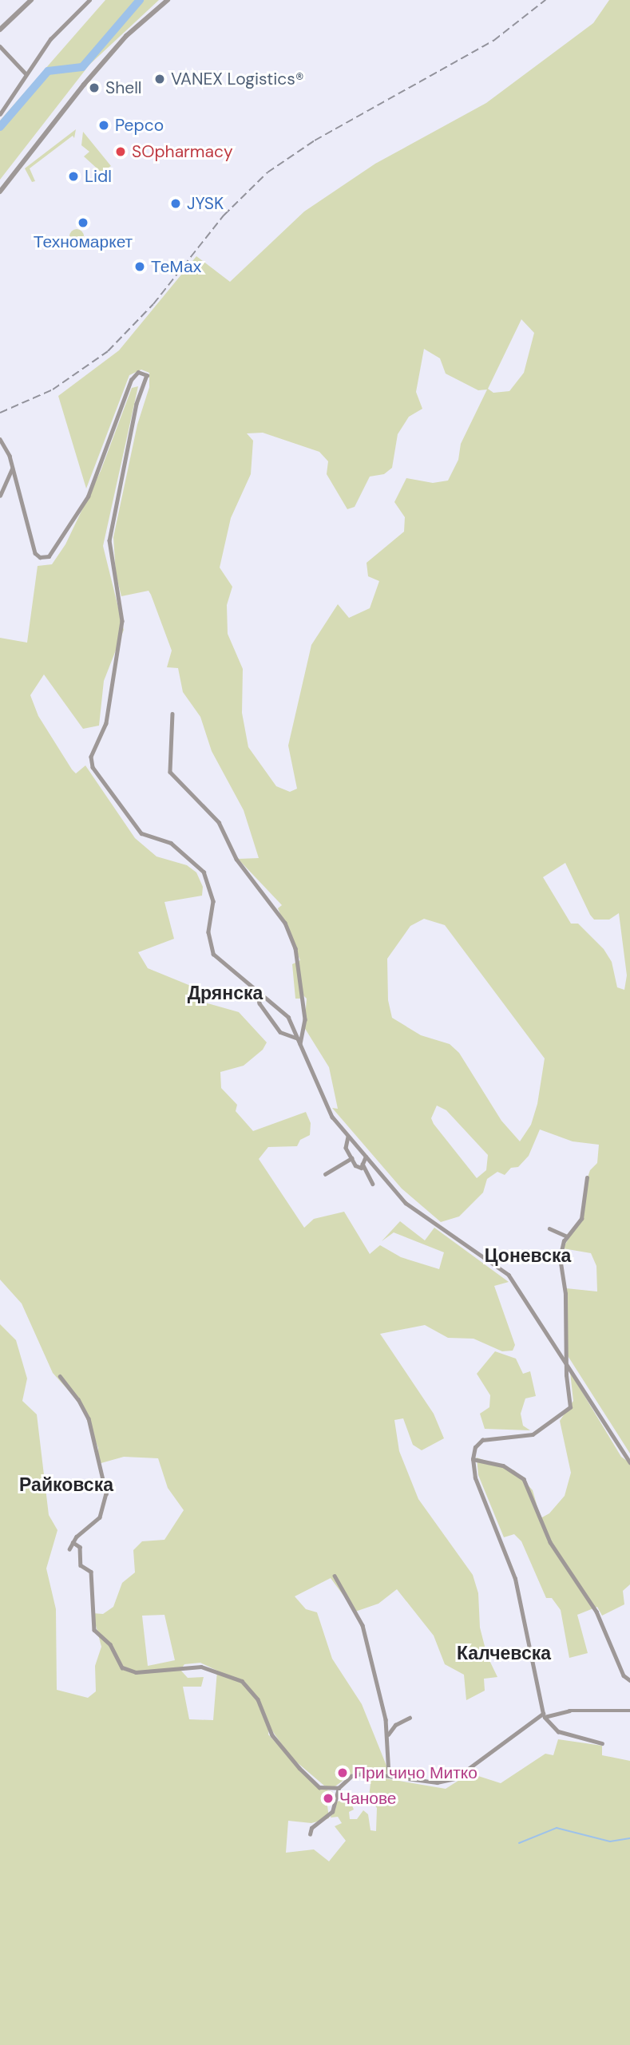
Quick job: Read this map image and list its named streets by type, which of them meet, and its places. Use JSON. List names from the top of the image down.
{
  "districts": [
    "Дрянска",
    "Цоневска",
    "Райковска",
    "Калчевска"
  ],
  "places": [
    "VANEX Logistics®",
    "Shell",
    "Pepco",
    "SOpharmacy",
    "Lidl",
    "JYSK",
    "Техномаркет",
    "ТеМах",
    "При чичо Митко",
    "Чанове"
  ]
}
